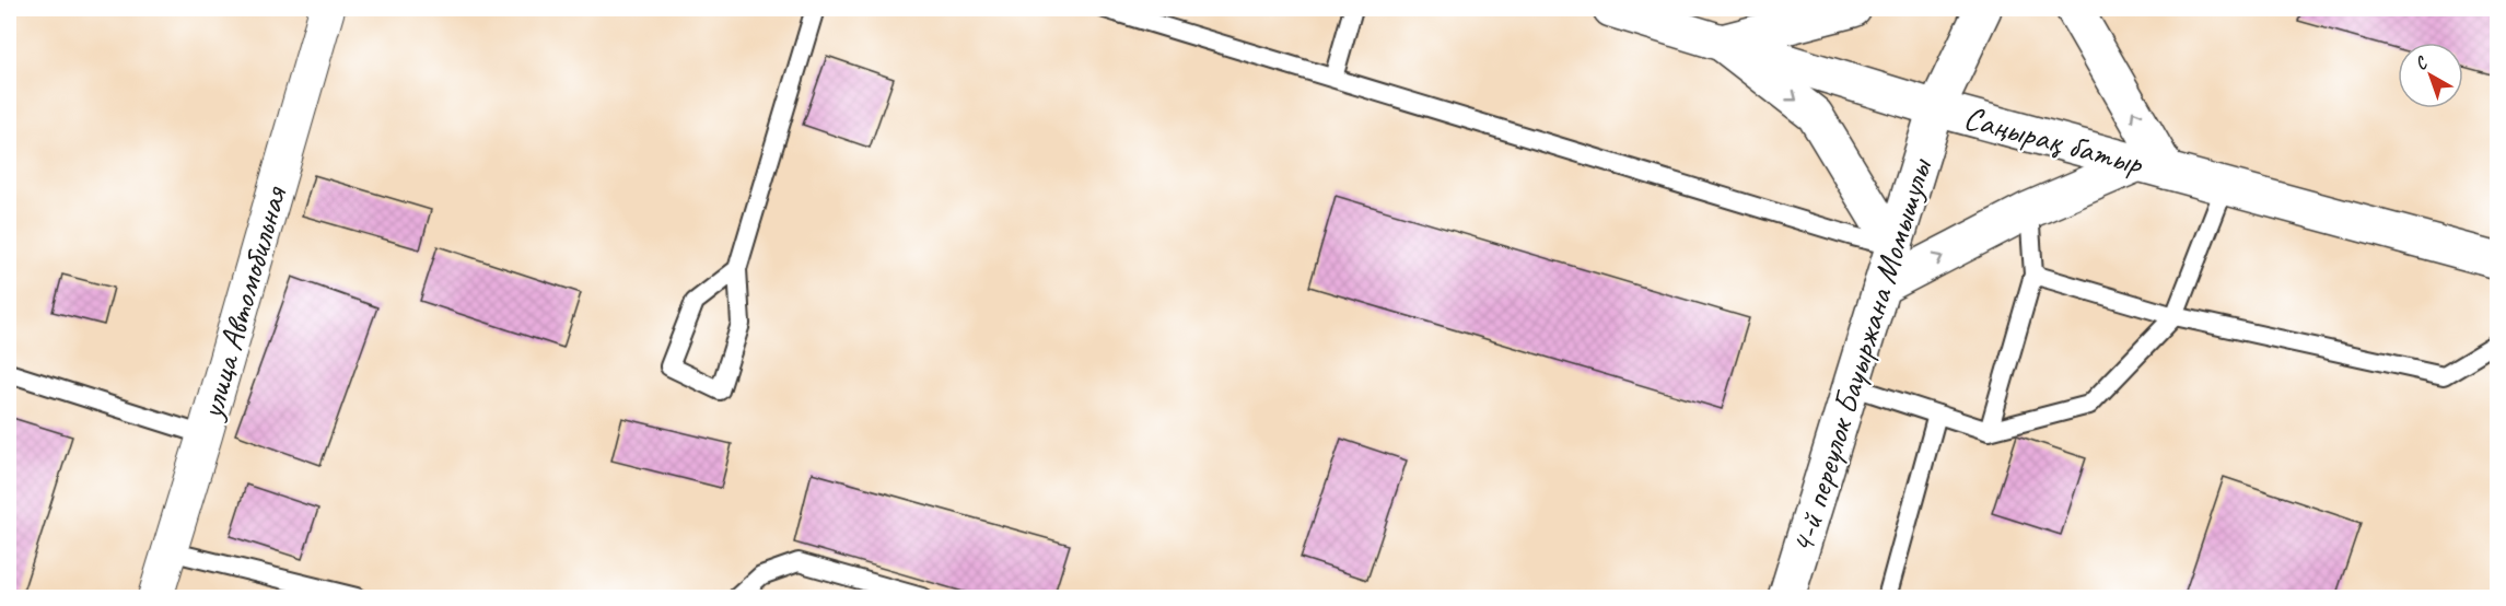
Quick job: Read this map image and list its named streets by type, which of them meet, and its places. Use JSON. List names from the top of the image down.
{
  "streets": {
    "street": ["Саңырақ батыр", "улица Автомобильная", "4-й переулок Бауыржана Момышулы"]
  },
  "crossings": [
    ["Саңырақ батыр", "4-й переулок Бауыржана Момышулы"]
  ],
  "north": "top left"
}
